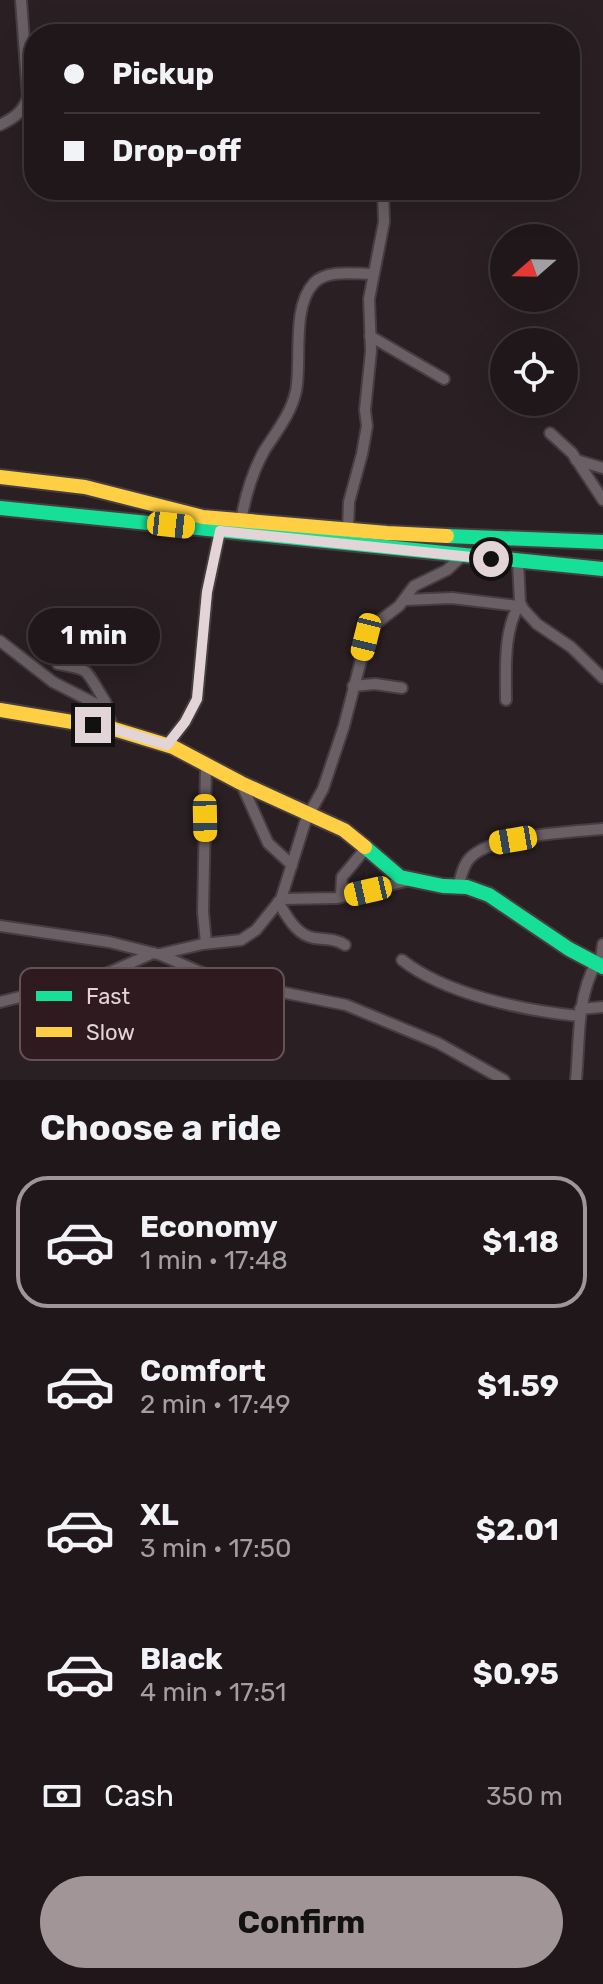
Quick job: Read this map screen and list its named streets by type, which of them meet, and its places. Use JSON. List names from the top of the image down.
{
  "legend": ["Fast", "Slow"],
  "north": "left",
  "page": {
    "banner": ["Pickup", "Drop-off"],
    "bubble": "1 min",
    "heading": "Choose a ride",
    "list": [
      {
        "name": "Economy",
        "note": "1 min · 17:48",
        "value": "$1.18"
      },
      {
        "name": "Comfort",
        "note": "2 min · 17:49",
        "value": "$1.59"
      },
      {
        "name": "XL",
        "note": "3 min · 17:50",
        "value": "$2.01"
      },
      {
        "name": "Black",
        "note": "4 min · 17:51",
        "value": "$0.95"
      }
    ],
    "pay": ["Cash", "350 m"],
    "buttons": "Confirm"
  }
}
